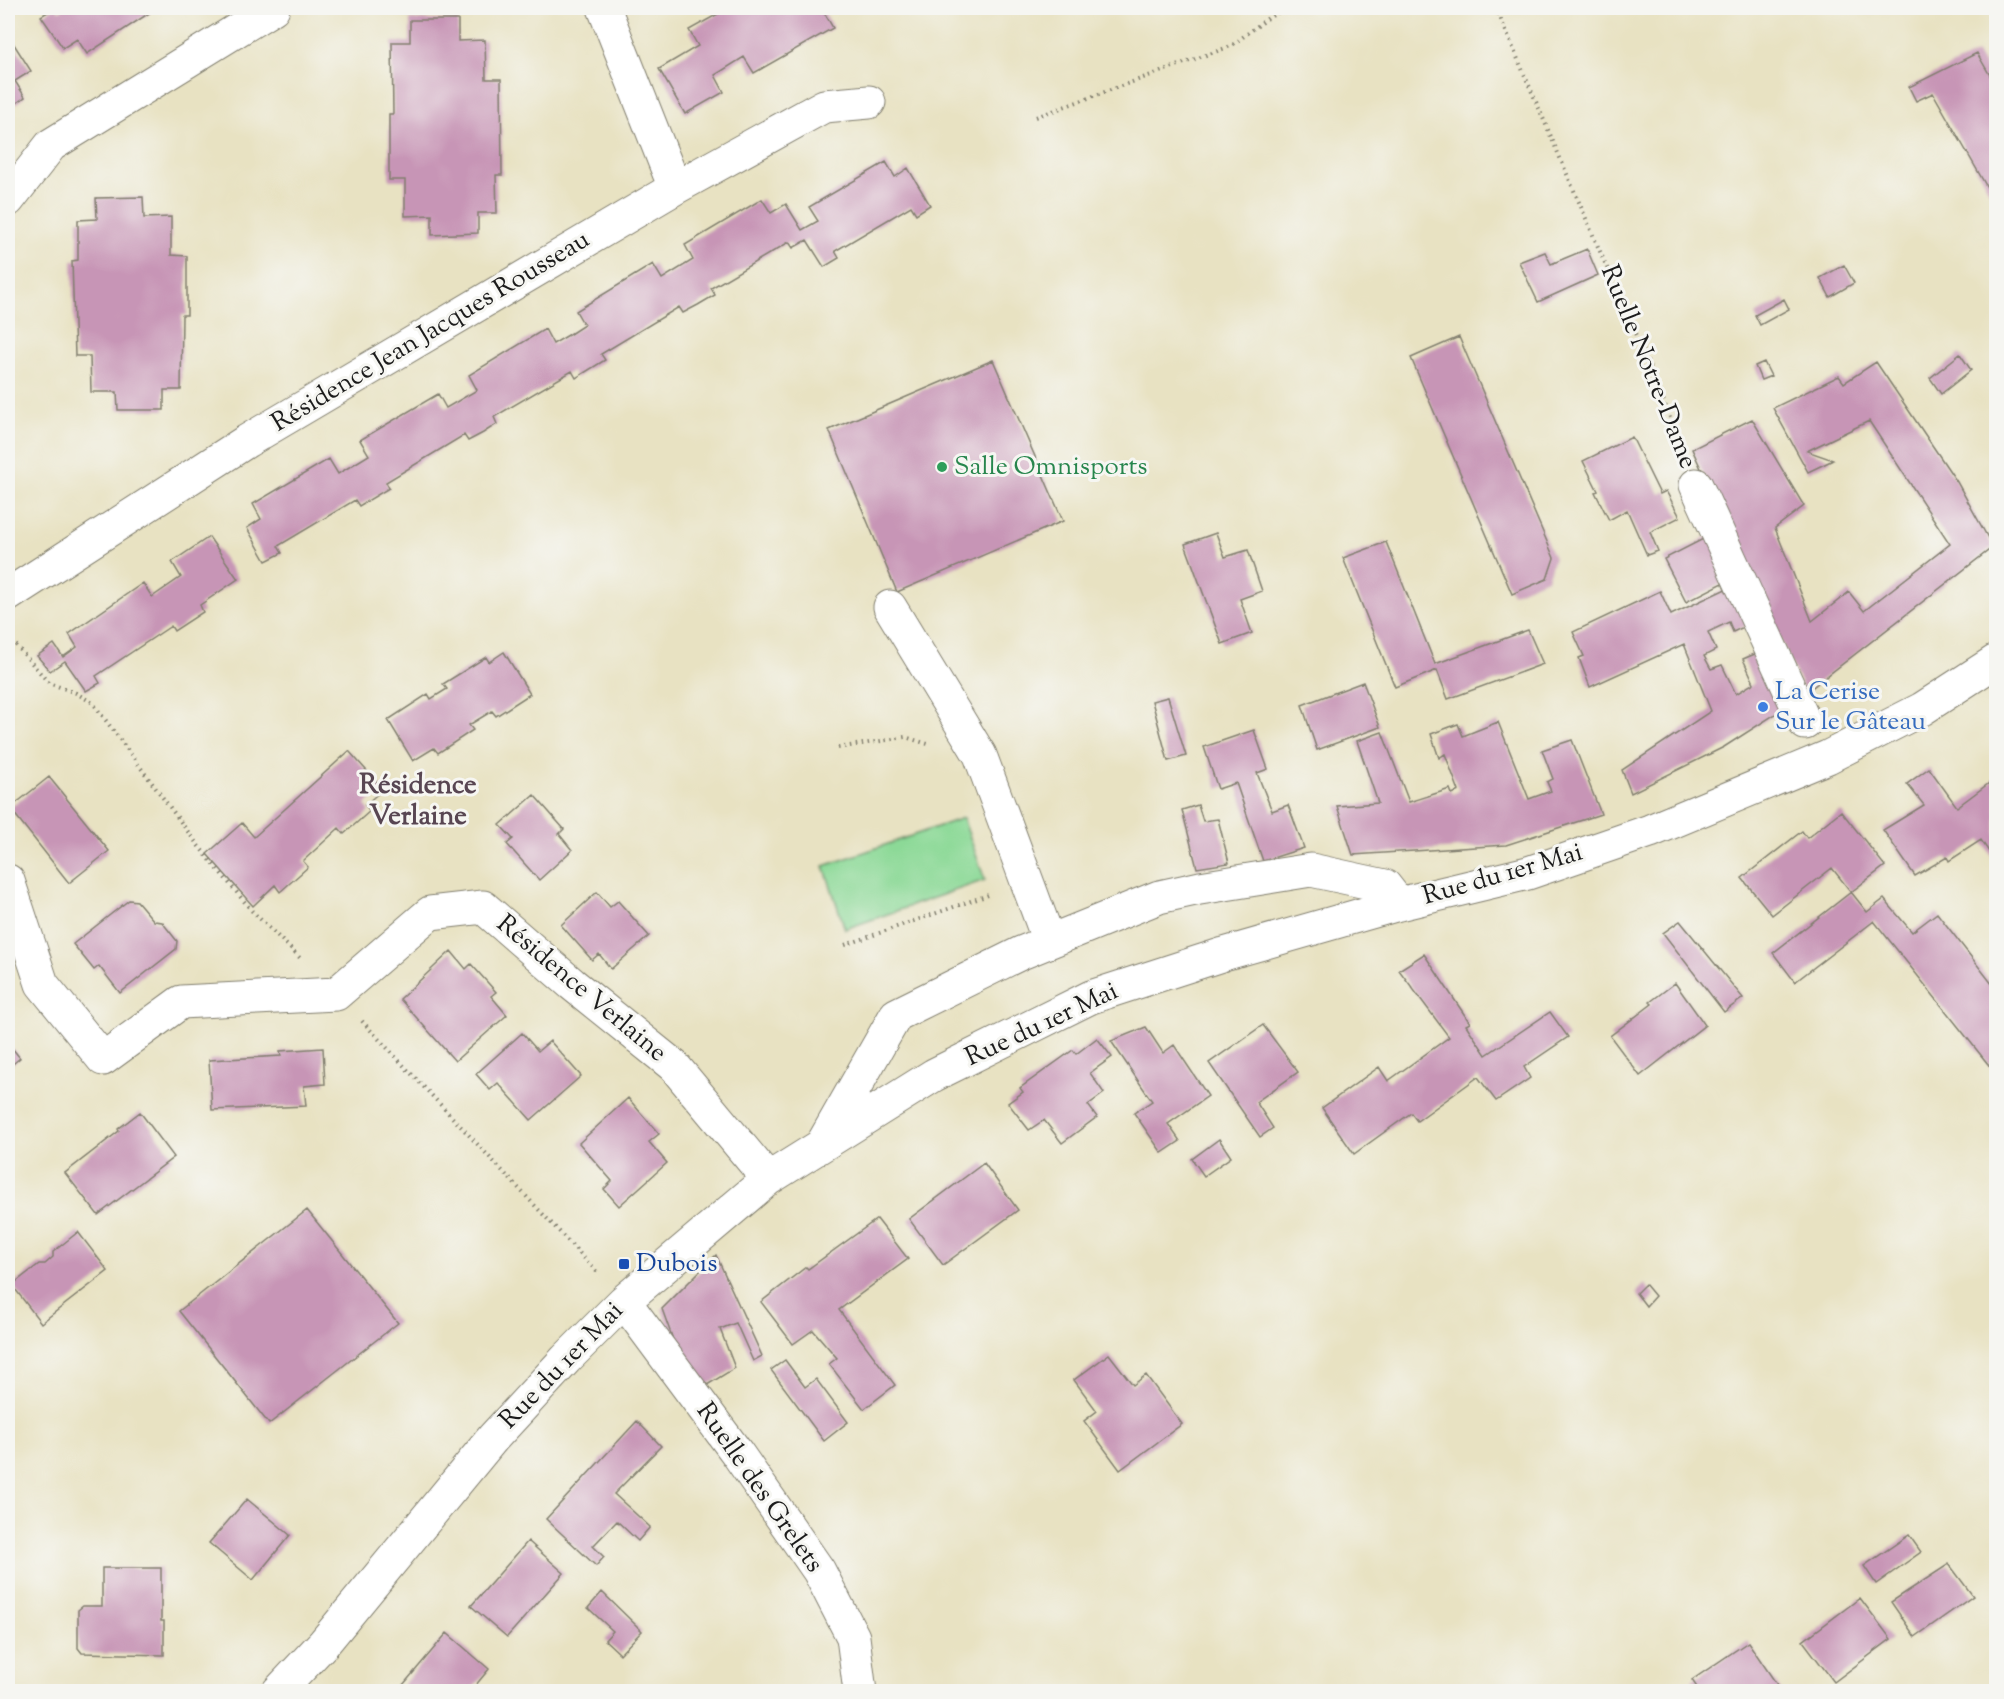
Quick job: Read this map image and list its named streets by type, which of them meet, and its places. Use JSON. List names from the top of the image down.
{
  "streets": {
    "street": [
      "Résidence Jean Jacques Rousseau",
      "Ruelle Notre-Dame",
      "Rue du 1er Mai",
      "Résidence Verlaine",
      "Ruelle des Grelets"
    ]
  },
  "crossings": [
    ["Rue du 1er Mai", "Résidence Verlaine"],
    ["Rue du 1er Mai", "Ruelle des Grelets"]
  ],
  "districts": ["Résidence Verlaine"],
  "places": {
    "other": ["Salle Omnisports", "La Cerise Sur le Gâteau"],
    "transit": ["Dubois"]
  }
}
